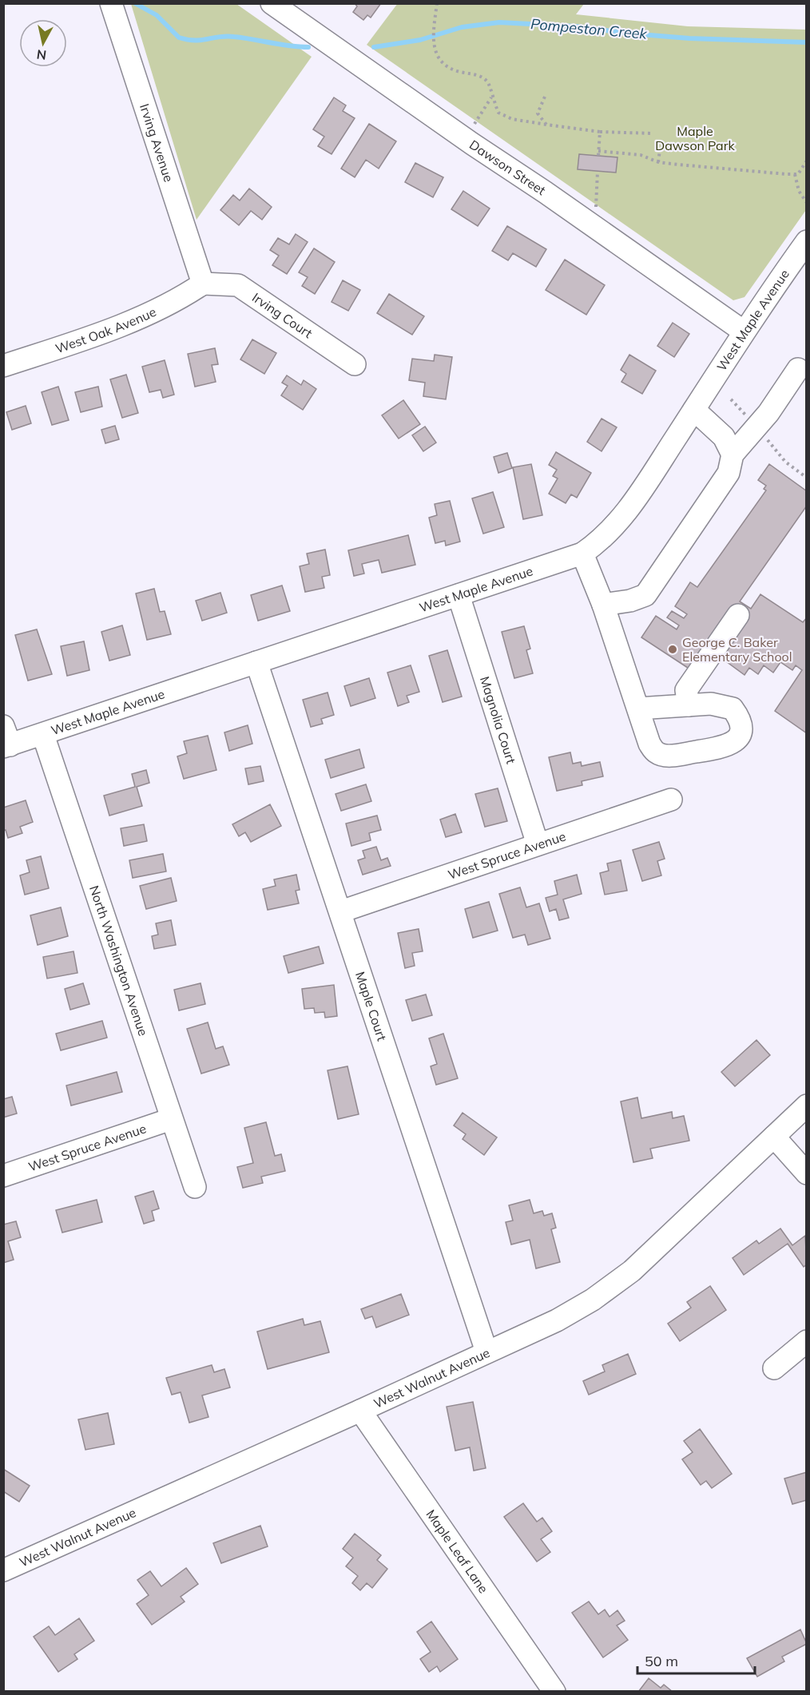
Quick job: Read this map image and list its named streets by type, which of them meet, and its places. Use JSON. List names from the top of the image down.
{
  "streets": {
    "street": [
      "Irving Avenue",
      "Dawson Street",
      "Irving Court",
      "West Maple Avenue",
      "West Oak Avenue",
      "Magnolia Court",
      "West Spruce Avenue",
      "North Washington Avenue",
      "Maple Court",
      "West Walnut Avenue",
      "Maple Leaf Lane"
    ]
  },
  "crossings": [
    ["Irving Avenue", "Irving Court"],
    ["Irving Avenue", "West Oak Avenue"],
    ["Dawson Street", "West Maple Avenue"],
    ["Irving Court", "West Oak Avenue"],
    ["West Maple Avenue", "Magnolia Court"],
    ["West Maple Avenue", "North Washington Avenue"],
    ["West Maple Avenue", "Maple Court"],
    ["Magnolia Court", "West Spruce Avenue"],
    ["West Spruce Avenue", "North Washington Avenue"],
    ["West Spruce Avenue", "Maple Court"],
    ["Maple Court", "West Walnut Avenue"],
    ["West Walnut Avenue", "Maple Leaf Lane"]
  ],
  "water": ["Pompeston Creek"],
  "parks": ["Maple Dawson Park"],
  "places": ["George C. Baker Elementary School"],
  "scale_bar": "50 m",
  "north": "bottom"
}
